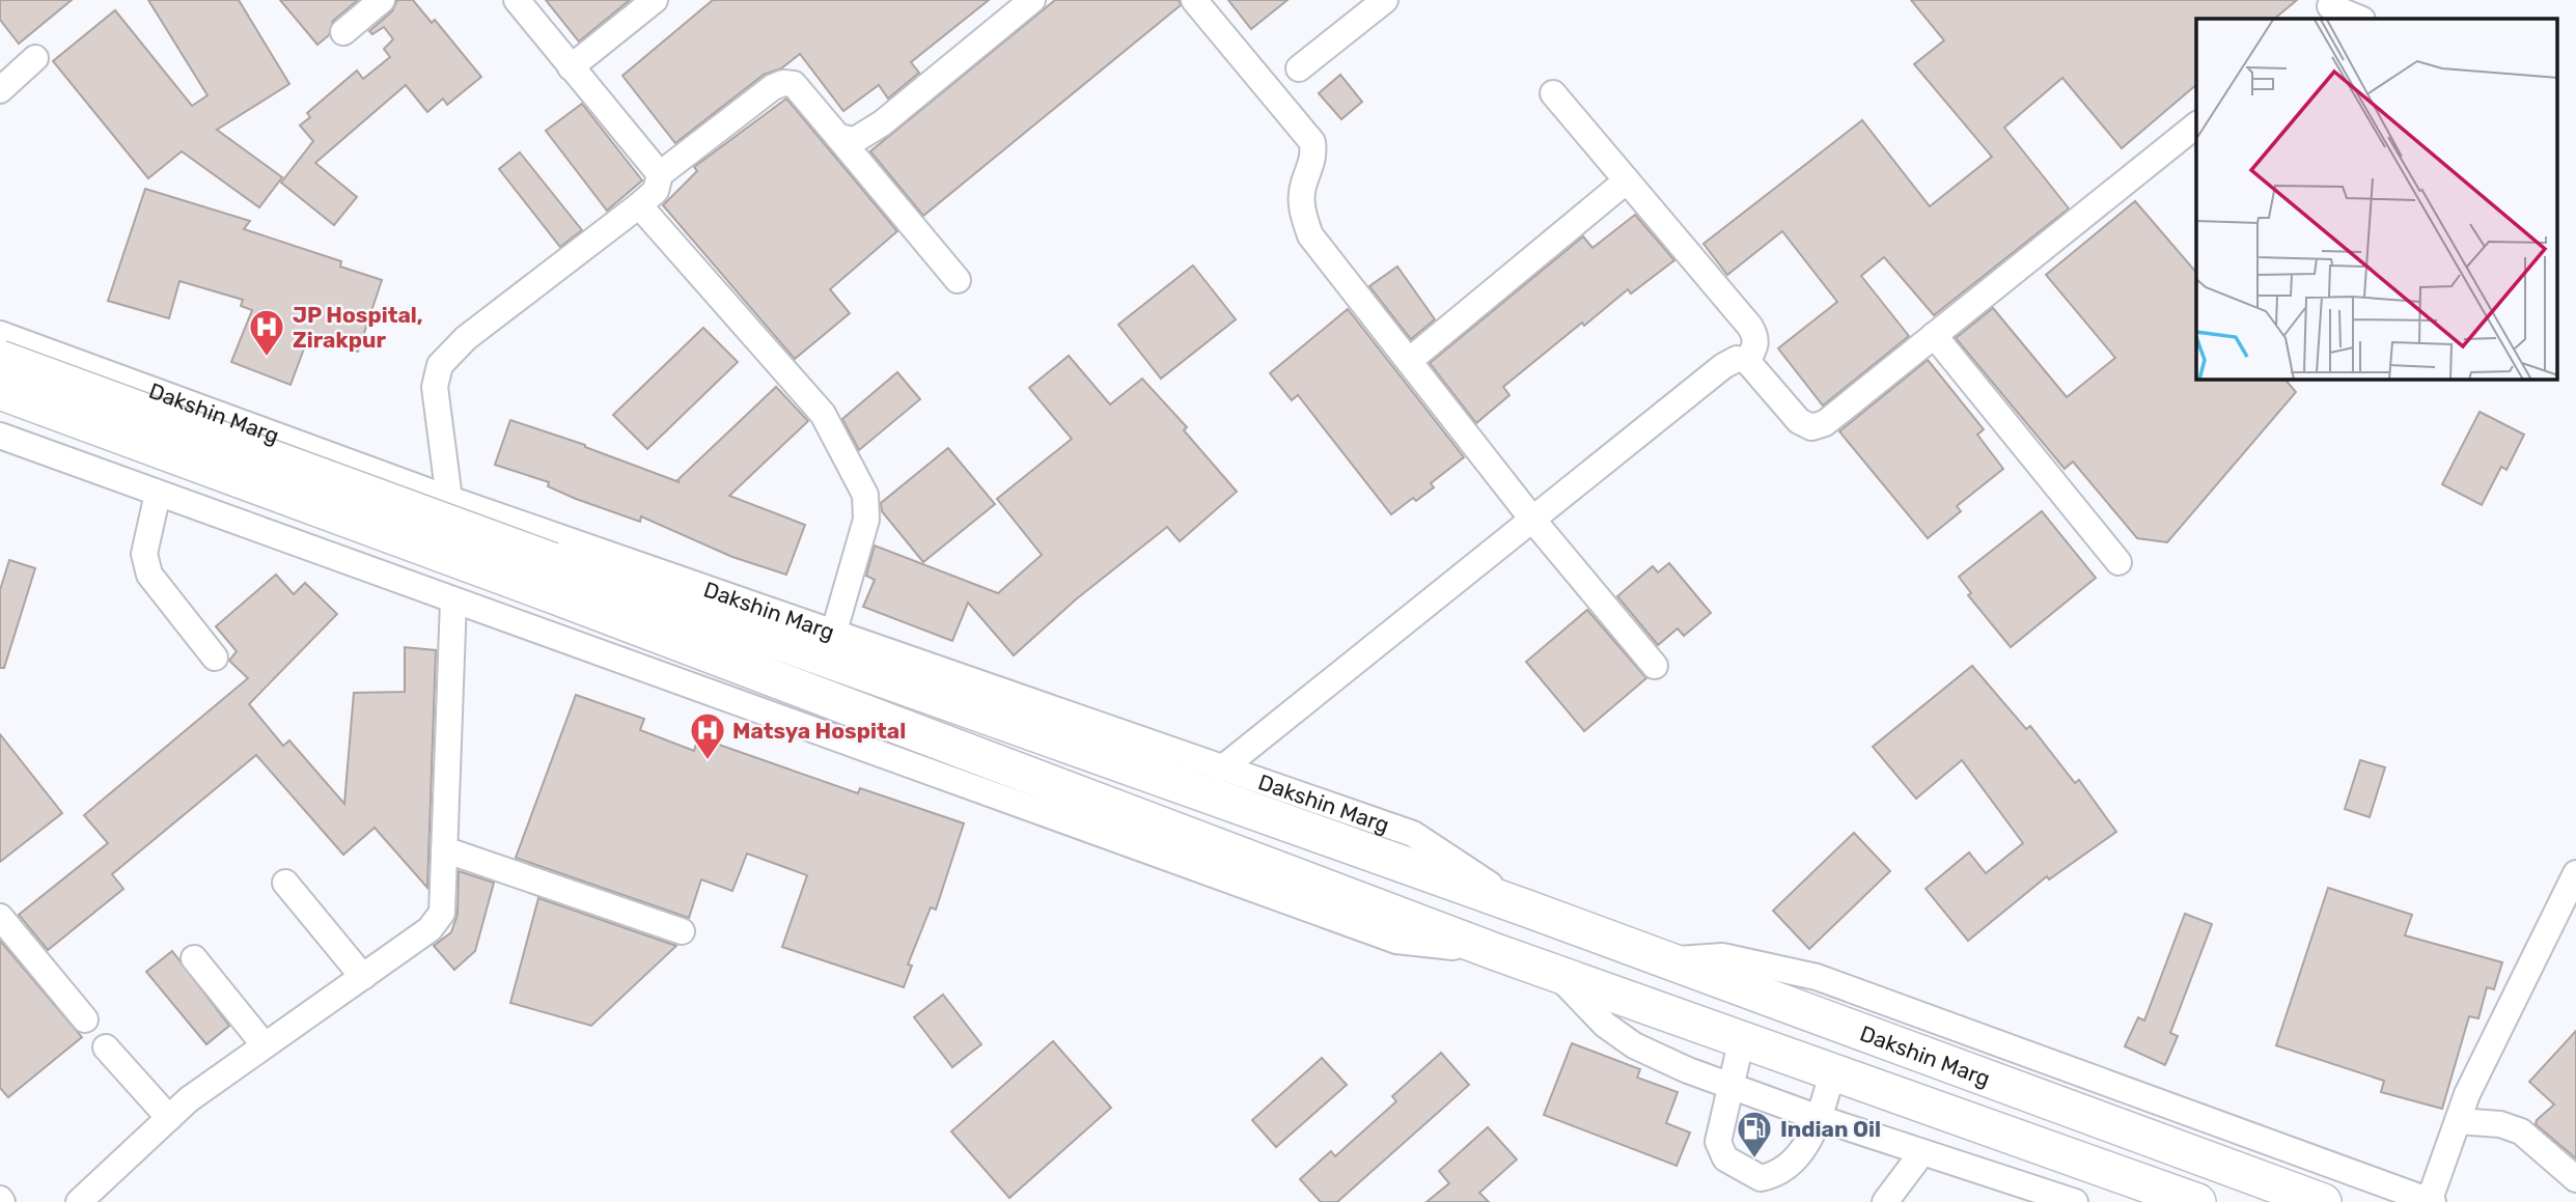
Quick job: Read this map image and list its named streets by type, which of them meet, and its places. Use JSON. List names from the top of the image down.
{
  "streets": {
    "highway": ["Dakshin Marg"]
  },
  "places": {
    "hospital": ["JP Hospital, Zirakpur", "Matsya Hospital"],
    "fuel station": ["Indian Oil"]
  }
}
